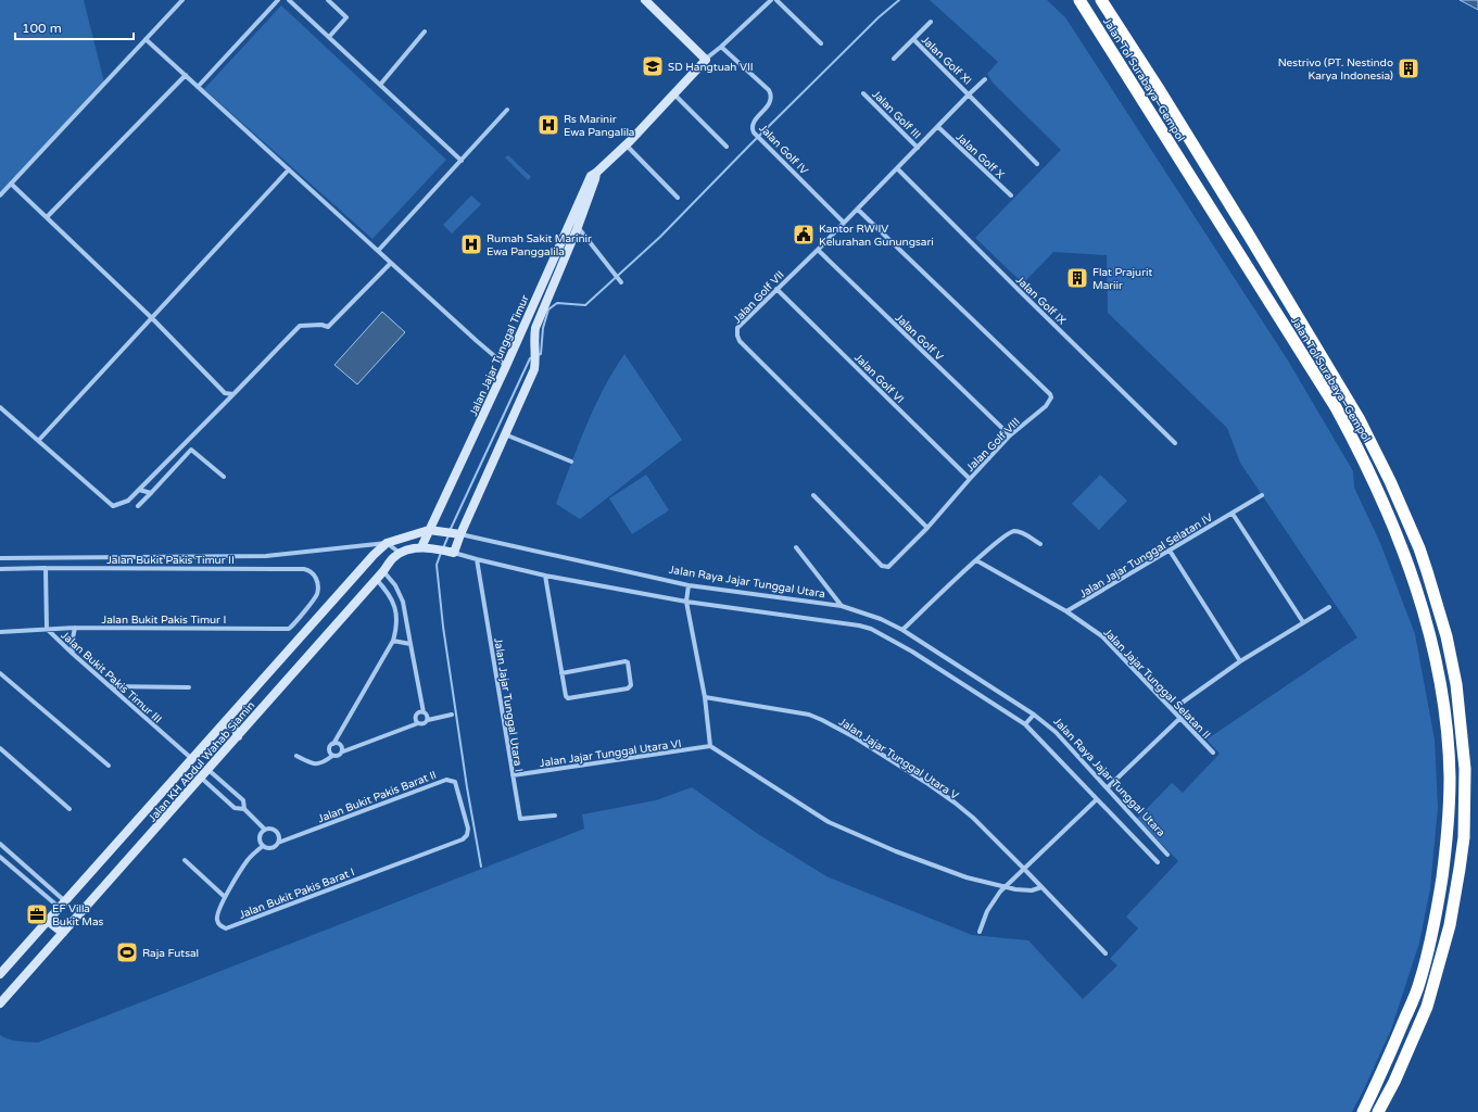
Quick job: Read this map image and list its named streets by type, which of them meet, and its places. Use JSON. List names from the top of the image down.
{
  "streets": {
    "highway": ["Jalan Tol Surabaya–Gempol"],
    "main road": ["Jalan Jajar Tunggal Timur", "Jalan Raya Jajar Tunggal Utara", "Jalan KH Abdul Wahab Siamin"],
    "street": [
      "Jalan Golf XI",
      "Jalan Golf III",
      "Jalan Golf IV",
      "Jalan Golf X",
      "Jalan Golf VII",
      "Jalan Golf IX",
      "Jalan Golf V",
      "Jalan Golf VI",
      "Jalan Golf VIII",
      "Jalan Jajar Tunggal Selatan IV",
      "Jalan Bukit Pakis Timur II",
      "Jalan Bukit Pakis Timur I",
      "Jalan Bukit Pakis Timur III",
      "Jalan Jajar Tunggal Selatan II",
      "Jalan Jajar Tunggal Utara I",
      "Jalan Jajar Tunggal Utara VI",
      "Jalan Jajar Tunggal Utara V",
      "Jalan Bukit Pakis Barat II",
      "Jalan Bukit Pakis Barat I"
    ]
  },
  "crossings": [
    ["Jalan Golf XI", "Jalan Golf VII"],
    ["Jalan Golf III", "Jalan Golf VII"],
    ["Jalan Golf IV", "Jalan Golf VII"],
    ["Jalan Golf X", "Jalan Golf VII"],
    ["Jalan Golf VII", "Jalan Golf IX"],
    ["Jalan Golf VII", "Jalan Golf V"],
    ["Jalan Golf VII", "Jalan Golf VI"],
    ["Jalan Golf VII", "Jalan Golf VIII"],
    ["Jalan Golf V", "Jalan Golf VIII"],
    ["Jalan Jajar Tunggal Timur", "Jalan Raya Jajar Tunggal Utara"],
    ["Jalan Jajar Tunggal Timur", "Jalan KH Abdul Wahab Siamin"],
    ["Jalan Golf VI", "Jalan Golf VIII"],
    ["Jalan Jajar Tunggal Selatan IV", "Jalan Jajar Tunggal Selatan II"],
    ["Jalan Bukit Pakis Timur II", "Jalan Bukit Pakis Timur I"],
    ["Jalan Bukit Pakis Timur II", "Jalan Bukit Pakis Timur III"],
    ["Jalan Raya Jajar Tunggal Utara", "Jalan KH Abdul Wahab Siamin"],
    ["Jalan Bukit Pakis Timur I", "Jalan Bukit Pakis Timur III"],
    ["Jalan Bukit Pakis Timur III", "Jalan KH Abdul Wahab Siamin"],
    ["Jalan Jajar Tunggal Utara I", "Jalan Jajar Tunggal Utara VI"],
    ["Jalan Bukit Pakis Barat II", "Jalan Bukit Pakis Barat I"]
  ],
  "places": {
    "school or university": ["SD Hangtuah VII"],
    "building": ["Nestrivo (PT. Nestindo Karya Indonesia)", "Flat Prajurit Mariir"],
    "hospital": ["Rs Marinir Ewa Pangalila", "Rumah Sakit Marinir Ewa Panggalila"],
    "public building": ["Kantor RW IV Kelurahan Gunungsari"],
    "office": ["EF Villa Bukit Mas"],
    "sports": ["Raja Futsal"]
  },
  "scale_bar": "100 m"
}
